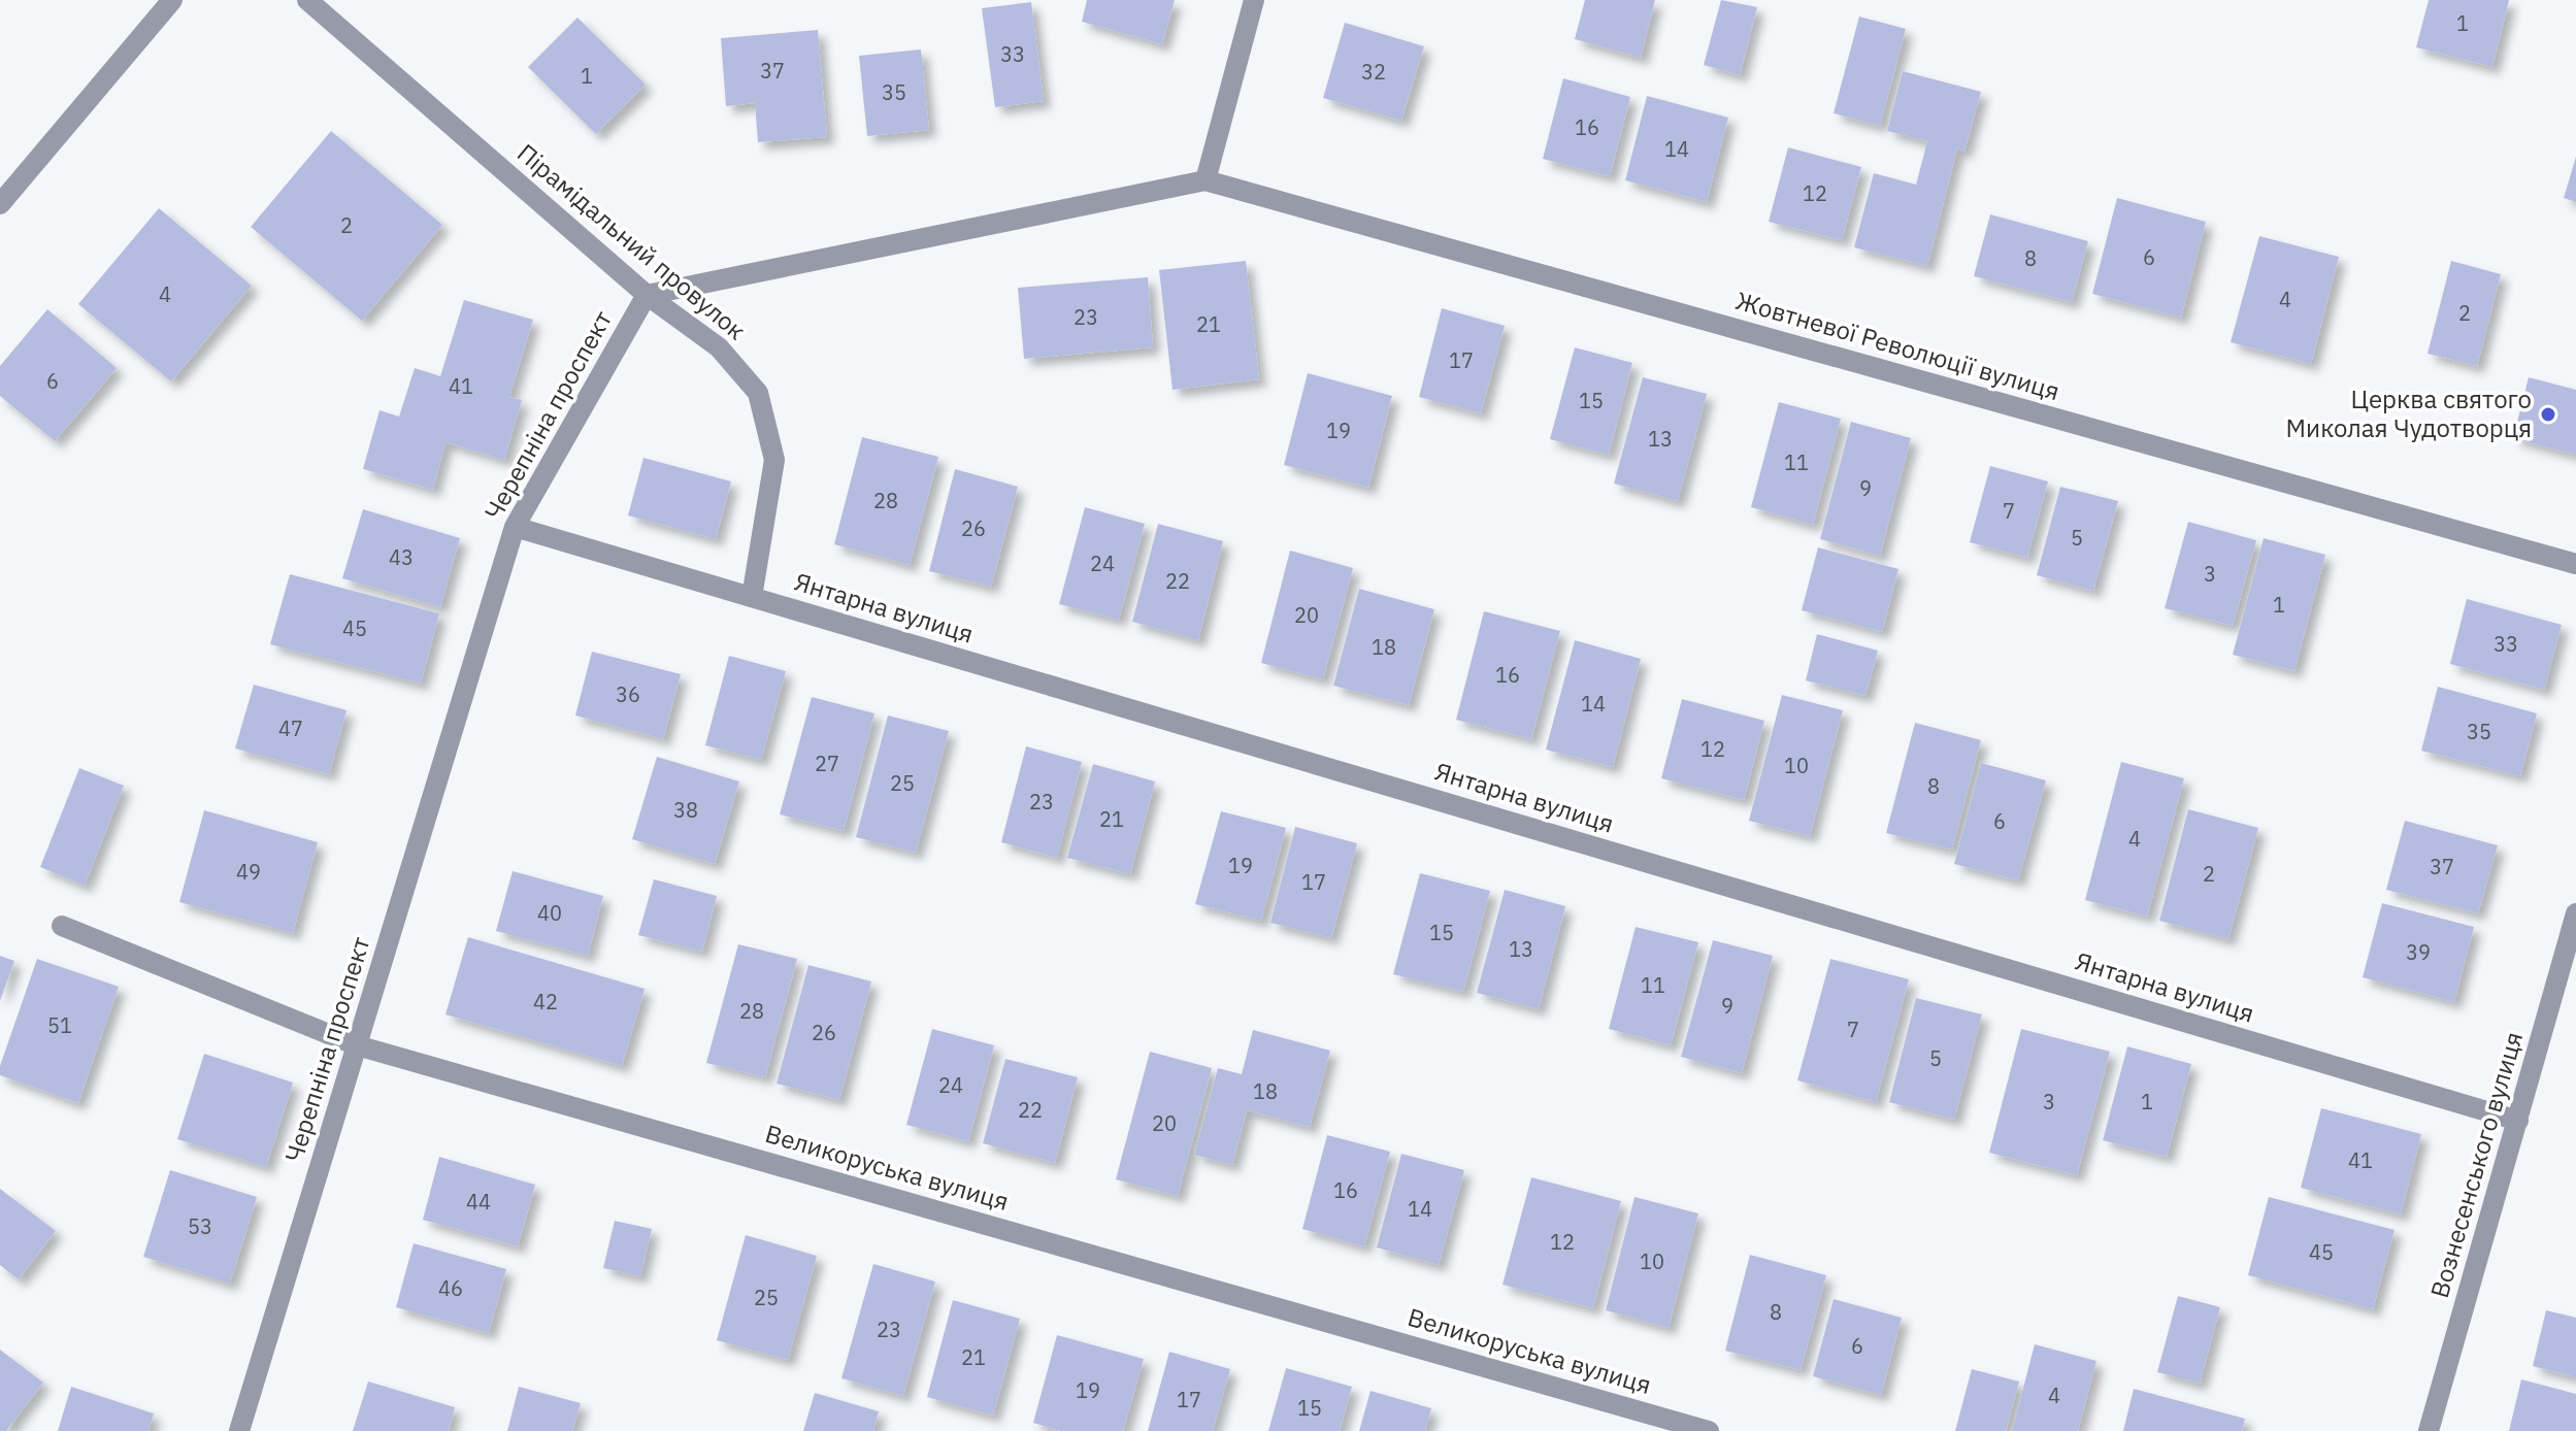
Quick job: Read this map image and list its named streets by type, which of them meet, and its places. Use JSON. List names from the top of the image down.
{
  "streets": {
    "street": [
      "Пірамідальний провулок",
      "Жовтневої Революції вулиця",
      "Черепніна проспект",
      "Янтарна вулиця",
      "Вознесенського вулиця",
      "Великоруська вулиця"
    ]
  },
  "crossings": [
    ["Пірамідальний провулок", "Черепніна проспект"],
    ["Пірамідальний провулок", "Янтарна вулиця"],
    ["Черепніна проспект", "Янтарна вулиця"],
    ["Черепніна проспект", "Великоруська вулиця"],
    ["Янтарна вулиця", "Вознесенського вулиця"]
  ],
  "places": ["Церква святого Миколая Чудотворця"],
  "house_numbers": [
    "1",
    "33",
    "37",
    "32",
    "1",
    "35",
    "16",
    "14",
    "12",
    "2",
    "6",
    "8",
    "4",
    "4",
    "2",
    "23",
    "21",
    "17",
    "6",
    "41",
    "15",
    "19",
    "13",
    "11",
    "9",
    "28",
    "7",
    "26",
    "5",
    "43",
    "24",
    "3",
    "22",
    "1",
    "20",
    "45",
    "33",
    "18",
    "16",
    "36",
    "14",
    "47",
    "35",
    "12",
    "27",
    "10",
    "25",
    "8",
    "23",
    "38",
    "21",
    "6",
    "4",
    "19",
    "37",
    "49",
    "2",
    "17",
    "40",
    "15",
    "13",
    "39",
    "11",
    "42",
    "9",
    "28",
    "51",
    "7",
    "26",
    "5",
    "24",
    "18",
    "3",
    "1",
    "22",
    "20",
    "41",
    "16",
    "44",
    "14",
    "53",
    "12",
    "45",
    "10",
    "46",
    "25",
    "8",
    "23",
    "6",
    "21",
    "19",
    "4",
    "17",
    "15"
  ]
}
